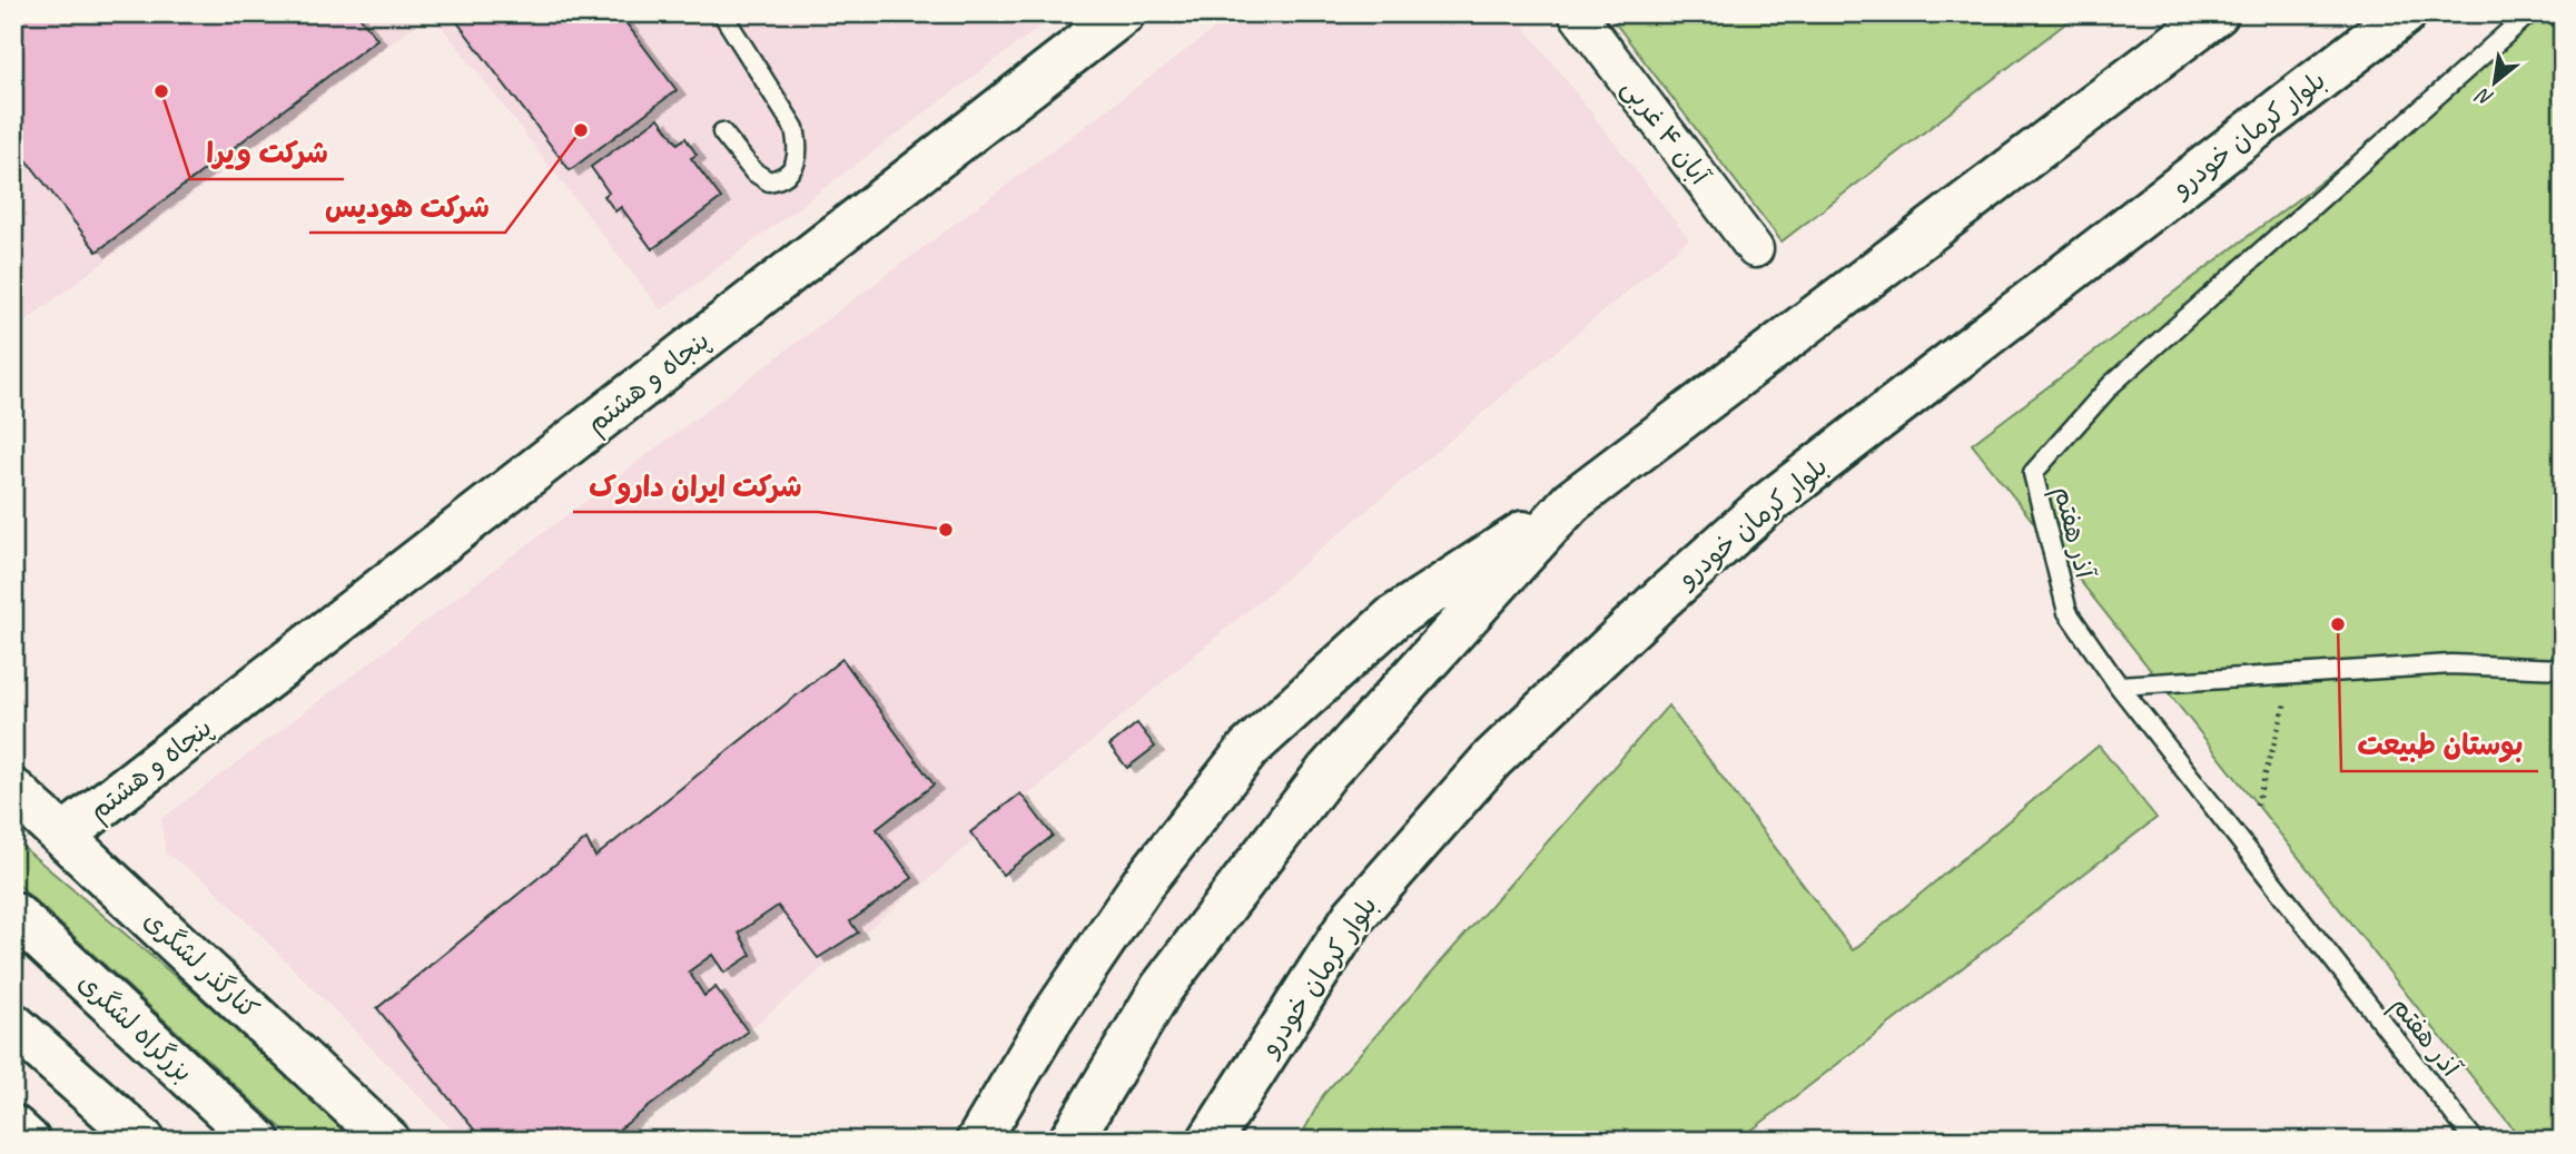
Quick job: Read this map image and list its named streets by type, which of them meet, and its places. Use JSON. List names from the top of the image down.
{
  "streets": {
    "main road": [
      "بلوار کرمان خودرو",
      "پنجاه و هشتم",
      "کنارگذر لشگری",
      "بزرگراه لشگری"
    ],
    "street": ["آبان ۴ غربی"],
    "lane": ["آذر هفتم"]
  },
  "crossings": [
    ["پنجاه و هشتم", "کنارگذر لشگری"]
  ],
  "places": [
    "شرکت ویرا",
    "شرکت هودیس",
    "شرکت ایران داروک",
    "بوستان طبیعت"
  ],
  "north": "bottom left"
}
